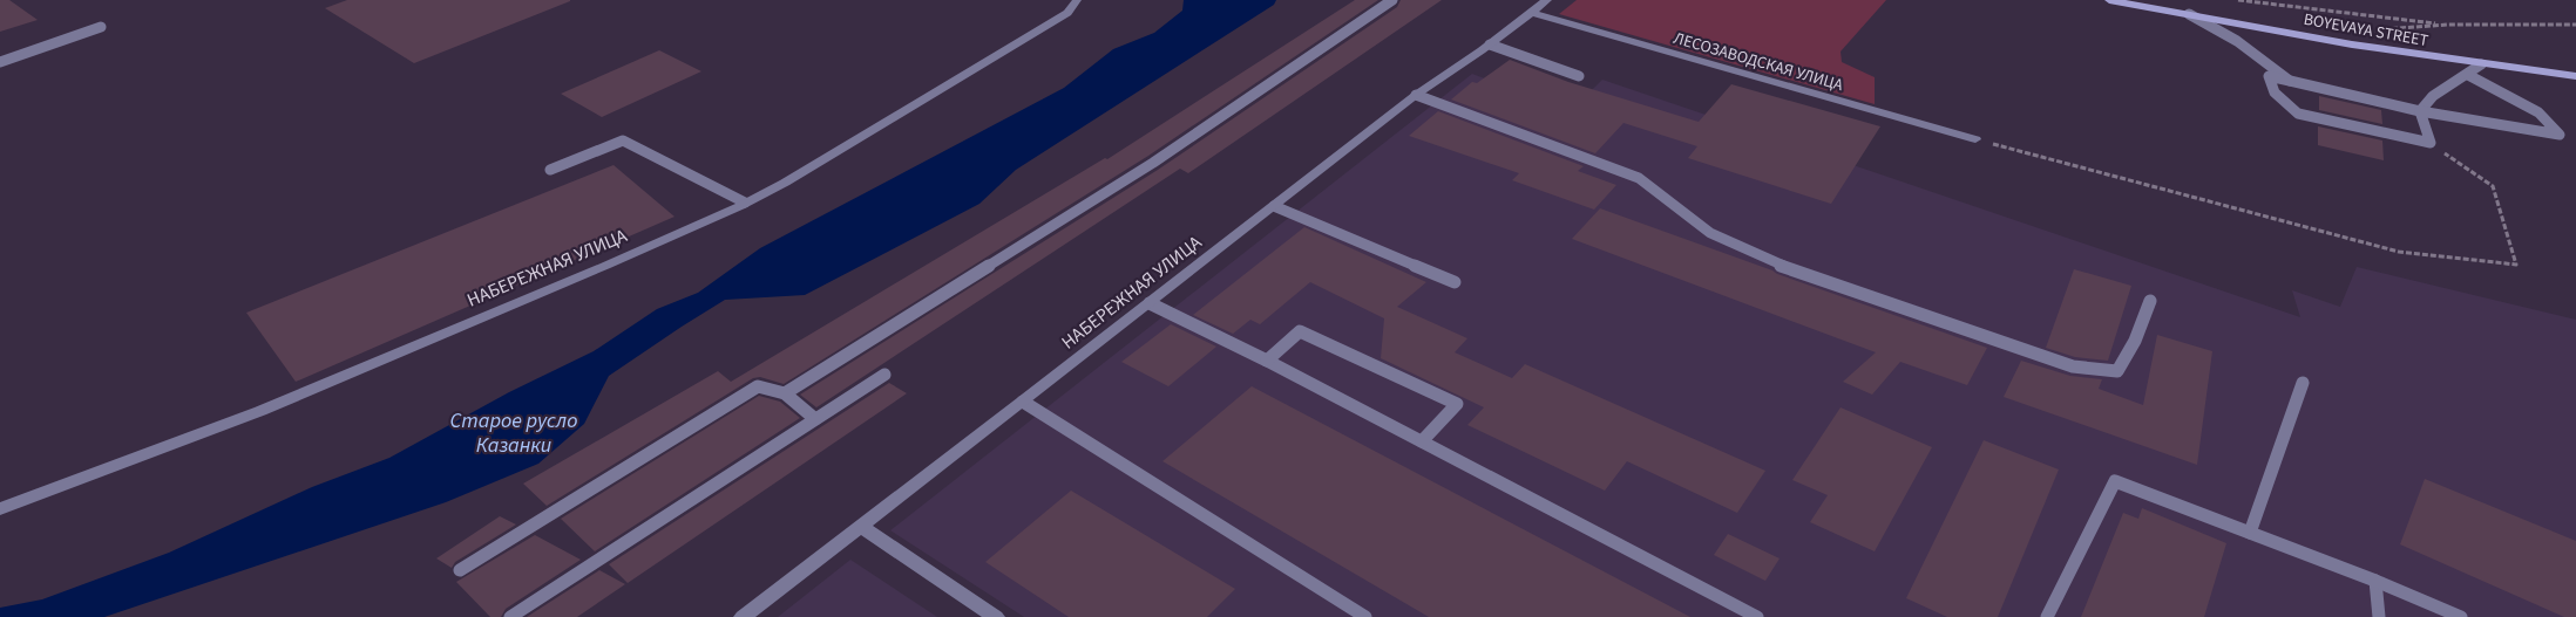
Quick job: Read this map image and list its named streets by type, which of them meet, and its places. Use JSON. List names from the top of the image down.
{
  "streets": {
    "main road": ["BOYEVAYA STREET"],
    "street": ["ЛЕСОЗАВОДСКАЯ УЛИЦА", "НАБЕРЕЖНАЯ УЛИЦА"]
  },
  "crossings": [
    ["ЛЕСОЗАВОДСКАЯ УЛИЦА", "НАБЕРЕЖНАЯ УЛИЦА"]
  ],
  "water": ["Старое русло Казанки"]
}
